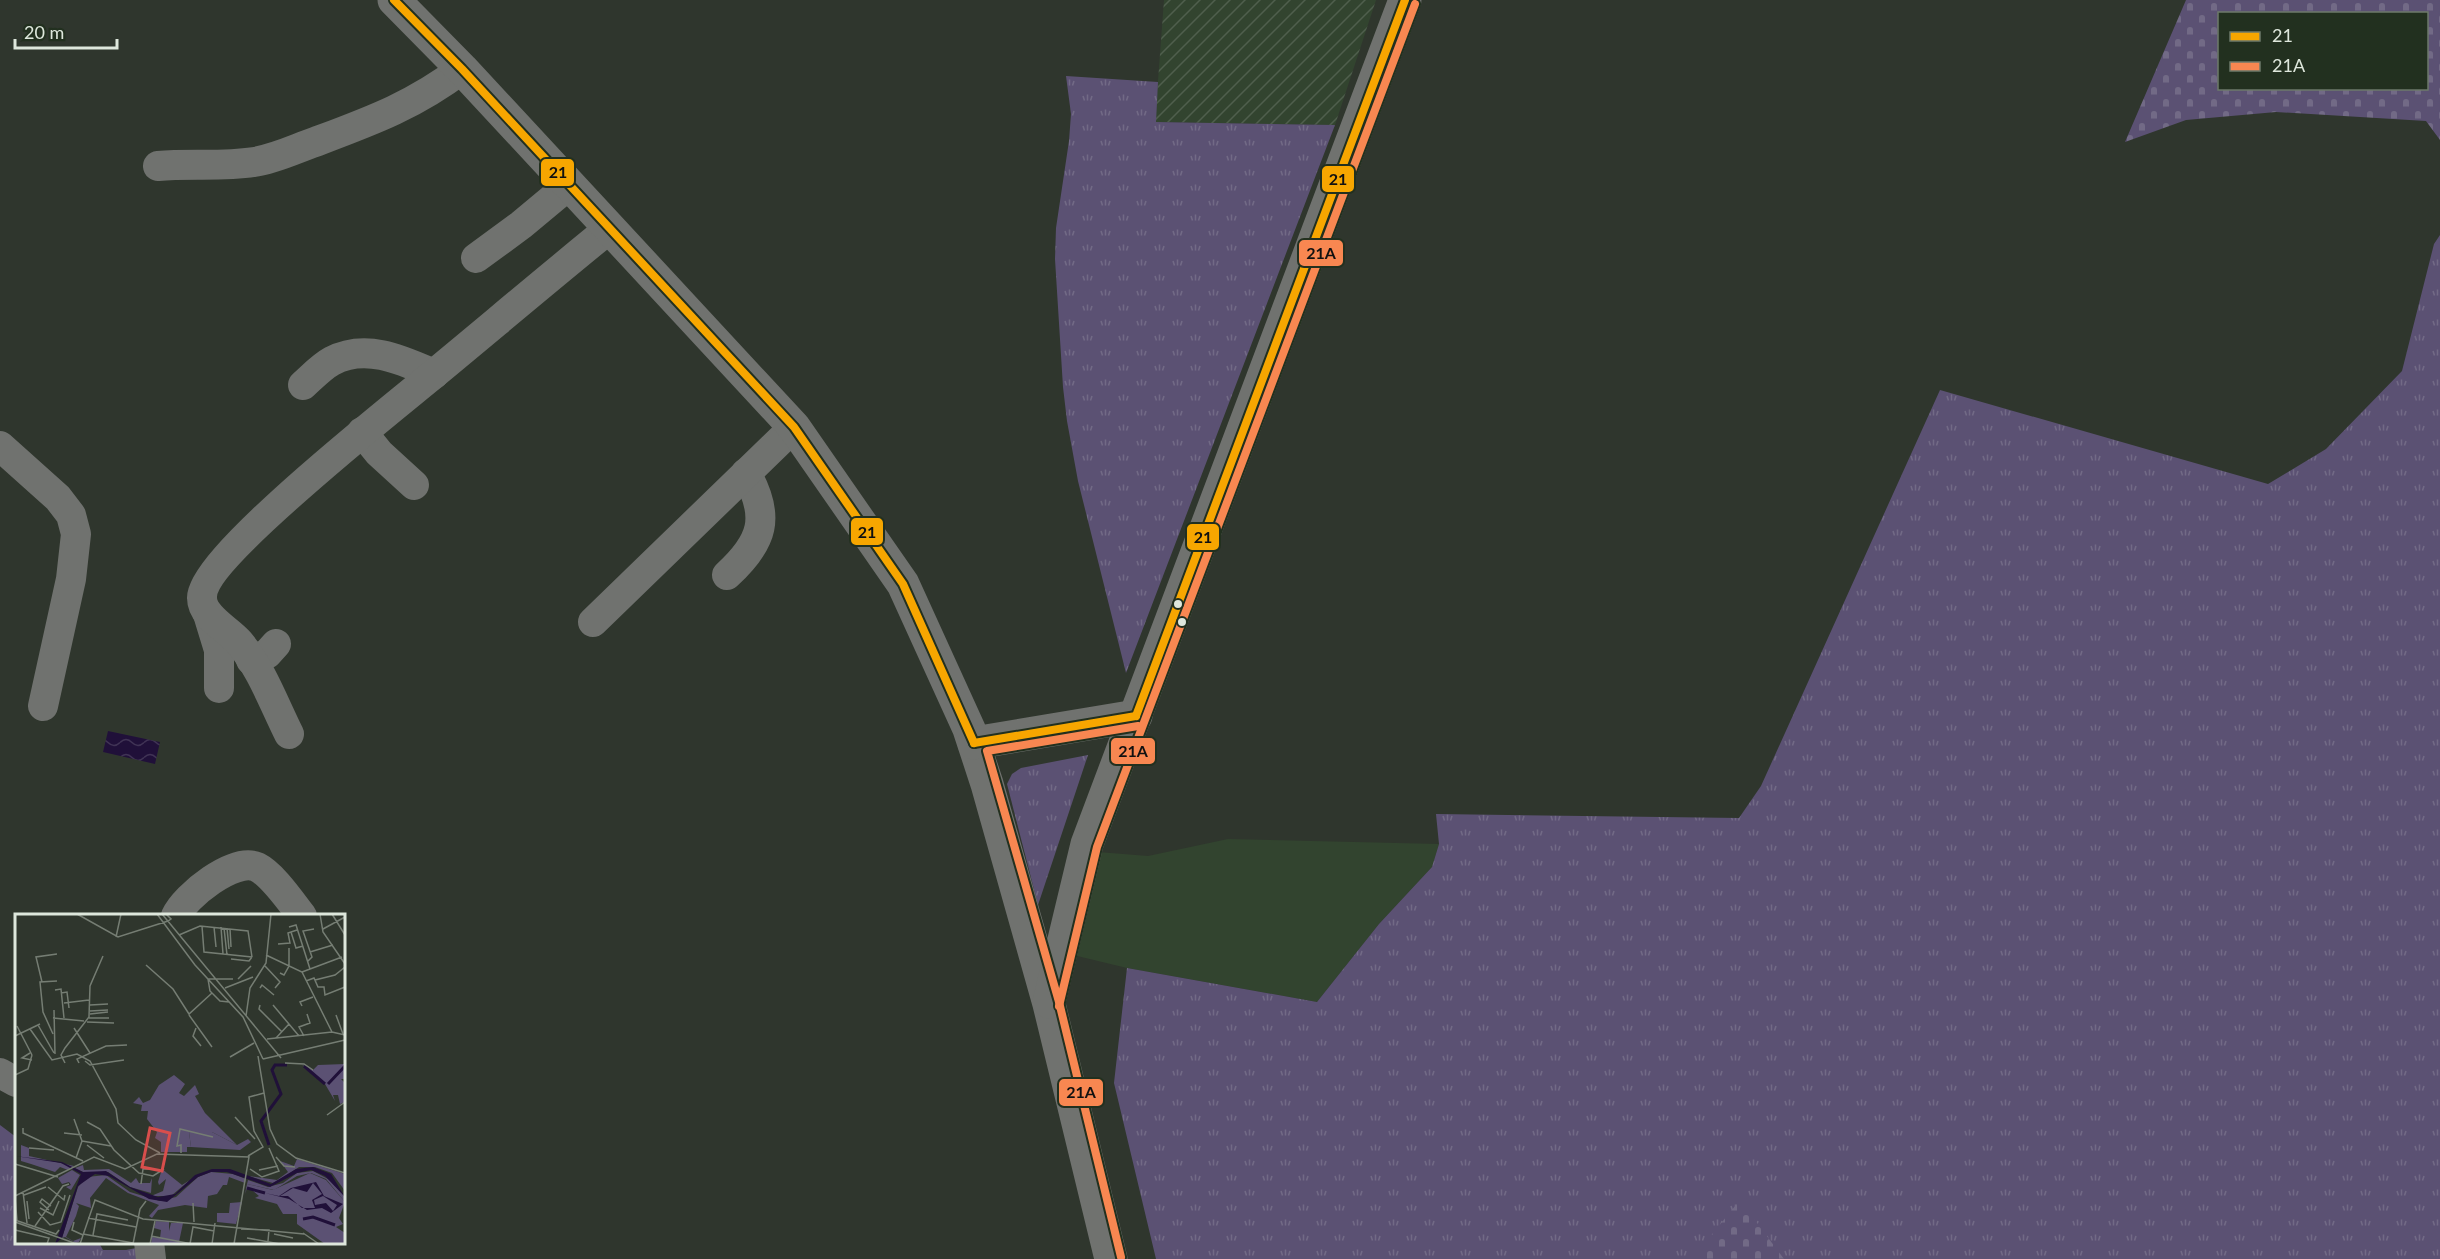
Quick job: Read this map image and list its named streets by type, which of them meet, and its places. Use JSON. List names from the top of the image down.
{
  "lines": ["transit line 21", "transit line 21A"],
  "legend": ["21", "21A"],
  "scale_bar": "20 m"
}
